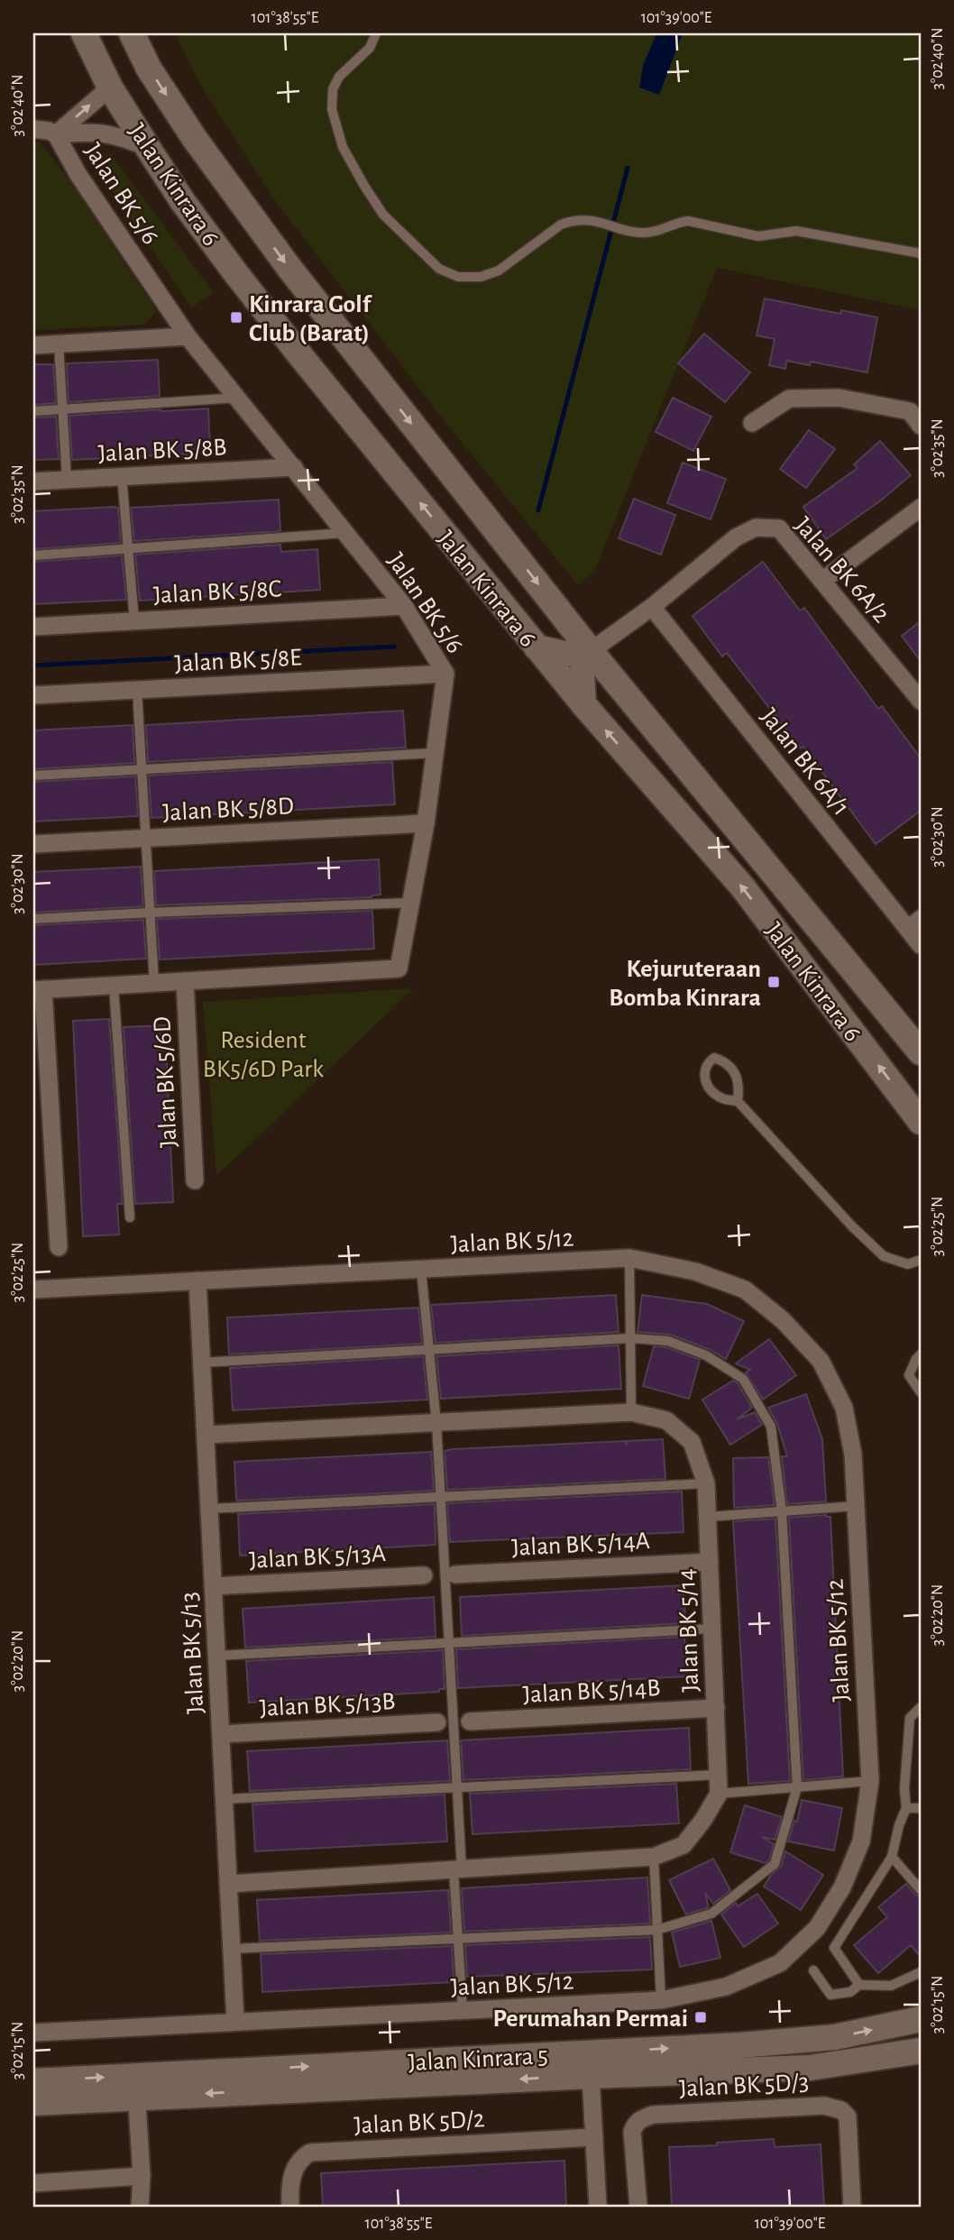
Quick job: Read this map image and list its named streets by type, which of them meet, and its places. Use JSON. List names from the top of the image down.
{
  "streets": {
    "main road": ["Jalan Kinrara 6", "Jalan Kinrara 5"],
    "street": [
      "Jalan BK 5/6",
      "Jalan BK 5/8B",
      "Jalan BK 6A/2",
      "Jalan BK 5/8C",
      "Jalan BK 5/8E",
      "Jalan BK 6A/1",
      "Jalan BK 5/8D",
      "Jalan BK 5/6D",
      "Jalan BK 5/12",
      "Jalan BK 5/14A",
      "Jalan BK 5/13A",
      "Jalan BK 5/14",
      "Jalan BK 5/13",
      "Jalan BK 5/14B",
      "Jalan BK 5/13B",
      "Jalan BK 5D/3",
      "Jalan BK 5D/2"
    ]
  },
  "crossings": [
    ["Jalan Kinrara 6", "Jalan BK 6A/2"],
    ["Jalan BK 5/6", "Jalan BK 5/8B"],
    ["Jalan BK 5/6", "Jalan BK 5/8C"],
    ["Jalan BK 5/6", "Jalan BK 5/8E"],
    ["Jalan BK 5/6", "Jalan BK 5/8D"],
    ["Jalan BK 5/6", "Jalan BK 5/6D"],
    ["Jalan BK 6A/2", "Jalan BK 6A/1"],
    ["Jalan BK 5/12", "Jalan BK 5/13"],
    ["Jalan BK 5/14A", "Jalan BK 5/14"],
    ["Jalan BK 5/13A", "Jalan BK 5/13"],
    ["Jalan BK 5/14", "Jalan BK 5/13"],
    ["Jalan BK 5/14", "Jalan BK 5/14B"],
    ["Jalan BK 5/13", "Jalan BK 5/13B"]
  ],
  "parks": ["Resident BK5/6D Park"],
  "places": {
    "transit": ["Kinrara Golf Club (Barat)", "Kejuruteraan Bomba Kinrara", "Perumahan Permai"]
  },
  "coordinates": [
    "101°38'55\"E",
    "101°39'00\"E",
    "3°02'40\"N",
    "3°02'35\"N",
    "3°02'30\"N",
    "3°02'25\"N",
    "3°02'20\"N",
    "3°02'15\"N"
  ]
}
